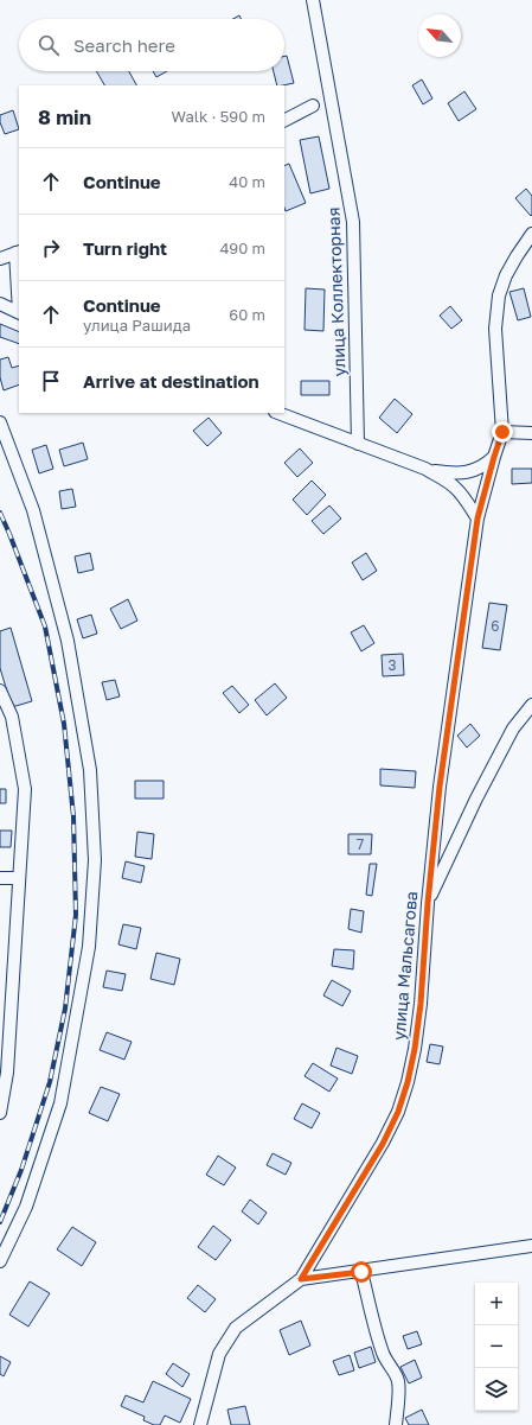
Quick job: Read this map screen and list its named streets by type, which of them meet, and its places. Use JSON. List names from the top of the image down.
{
  "streets": {
    "street": ["улица Коллекторная", "улица Мальсагова"]
  },
  "house_numbers": ["6", "3", "7"],
  "north": "top left",
  "page": {
    "search": "Search here",
    "heading": ["8 min", "Walk · 590 m"],
    "list": [
      ["Continue", "40 m"],
      ["Turn right", "490 m"],
      ["Continue", "улица Рашида", "60 m"],
      "Arrive at destination"
    ],
    "map_buttons": ["+", "−"]
  }
}
